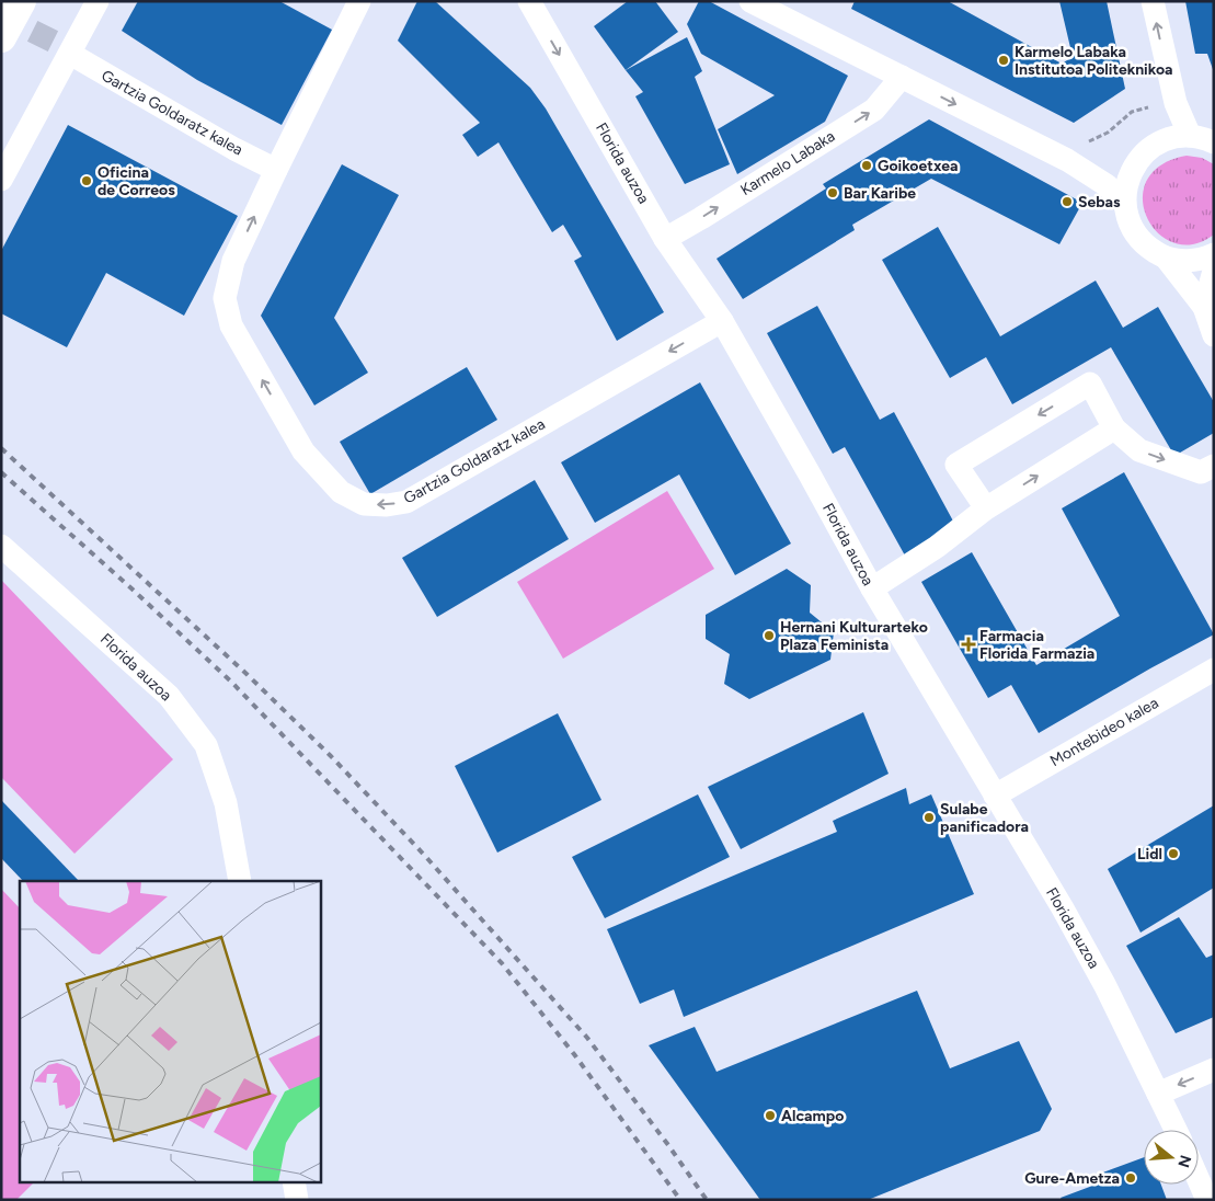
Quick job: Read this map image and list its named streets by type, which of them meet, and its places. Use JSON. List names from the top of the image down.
{
  "streets": {
    "street": [
      "Gartzia Goldaratz kalea",
      "Florida auzoa",
      "Karmelo Labaka",
      "Montebideo kalea"
    ]
  },
  "crossings": [
    ["Gartzia Goldaratz kalea", "Florida auzoa"],
    ["Florida auzoa", "Karmelo Labaka"],
    ["Florida auzoa", "Montebideo kalea"]
  ],
  "one_way": ["Karmelo Labaka"],
  "places": {
    "other": [
      "Karmelo Labaka Institutoa Politeknikoa",
      "Goikoetxea",
      "Oficina de Correos",
      "Bar Karibe",
      "Sebas",
      "Hernani Kulturarteko Plaza Feminista",
      "Sulabe panificadora",
      "Lidl",
      "Alcampo",
      "Gure-Ametza"
    ],
    "health": ["Farmacia Florida Farmazia"]
  },
  "north": "right"
}
